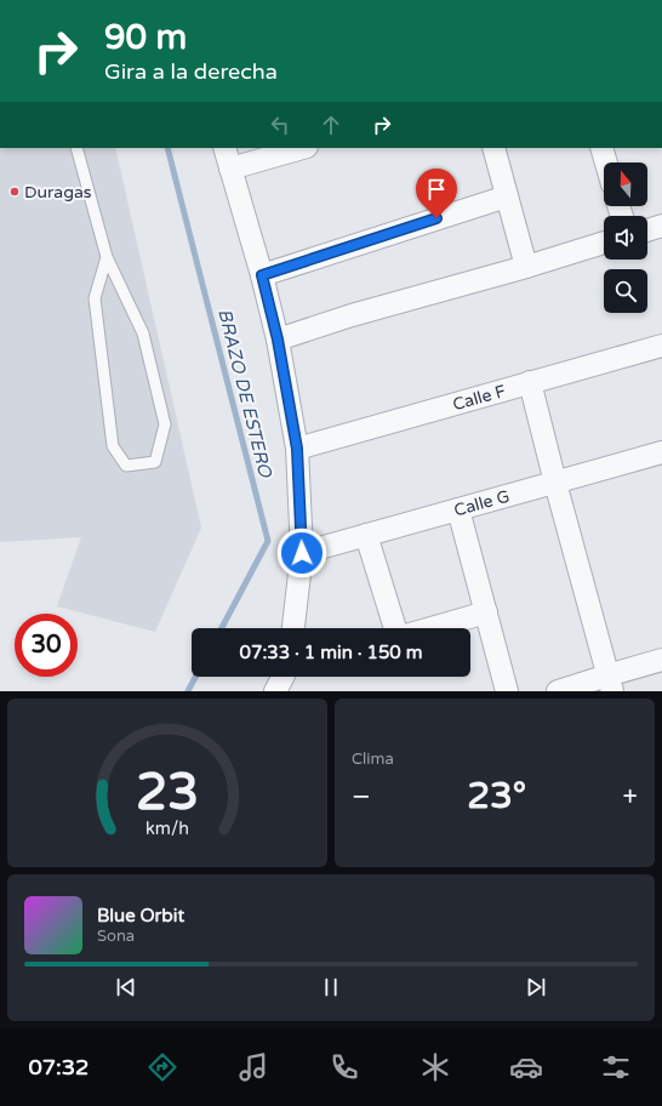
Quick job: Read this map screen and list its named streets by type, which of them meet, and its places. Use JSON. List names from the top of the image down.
{
  "streets": {
    "street": ["Calle F", "Calle G"]
  },
  "water": ["BRAZO DE ESTERO"],
  "places": ["Duragas"],
  "north": "top",
  "page": {
    "turn": ["90 m", "Gira a la derecha"],
    "limit": "30",
    "trip": "07:33 · 1 min · 150 m",
    "tile": "Clima",
    "heat": ["−", "23°", "+"],
    "song": ["Blue Orbit", "Sona"],
    "tabs": "07:32",
    "gauge": ["23", "km/h"]
  }
}
